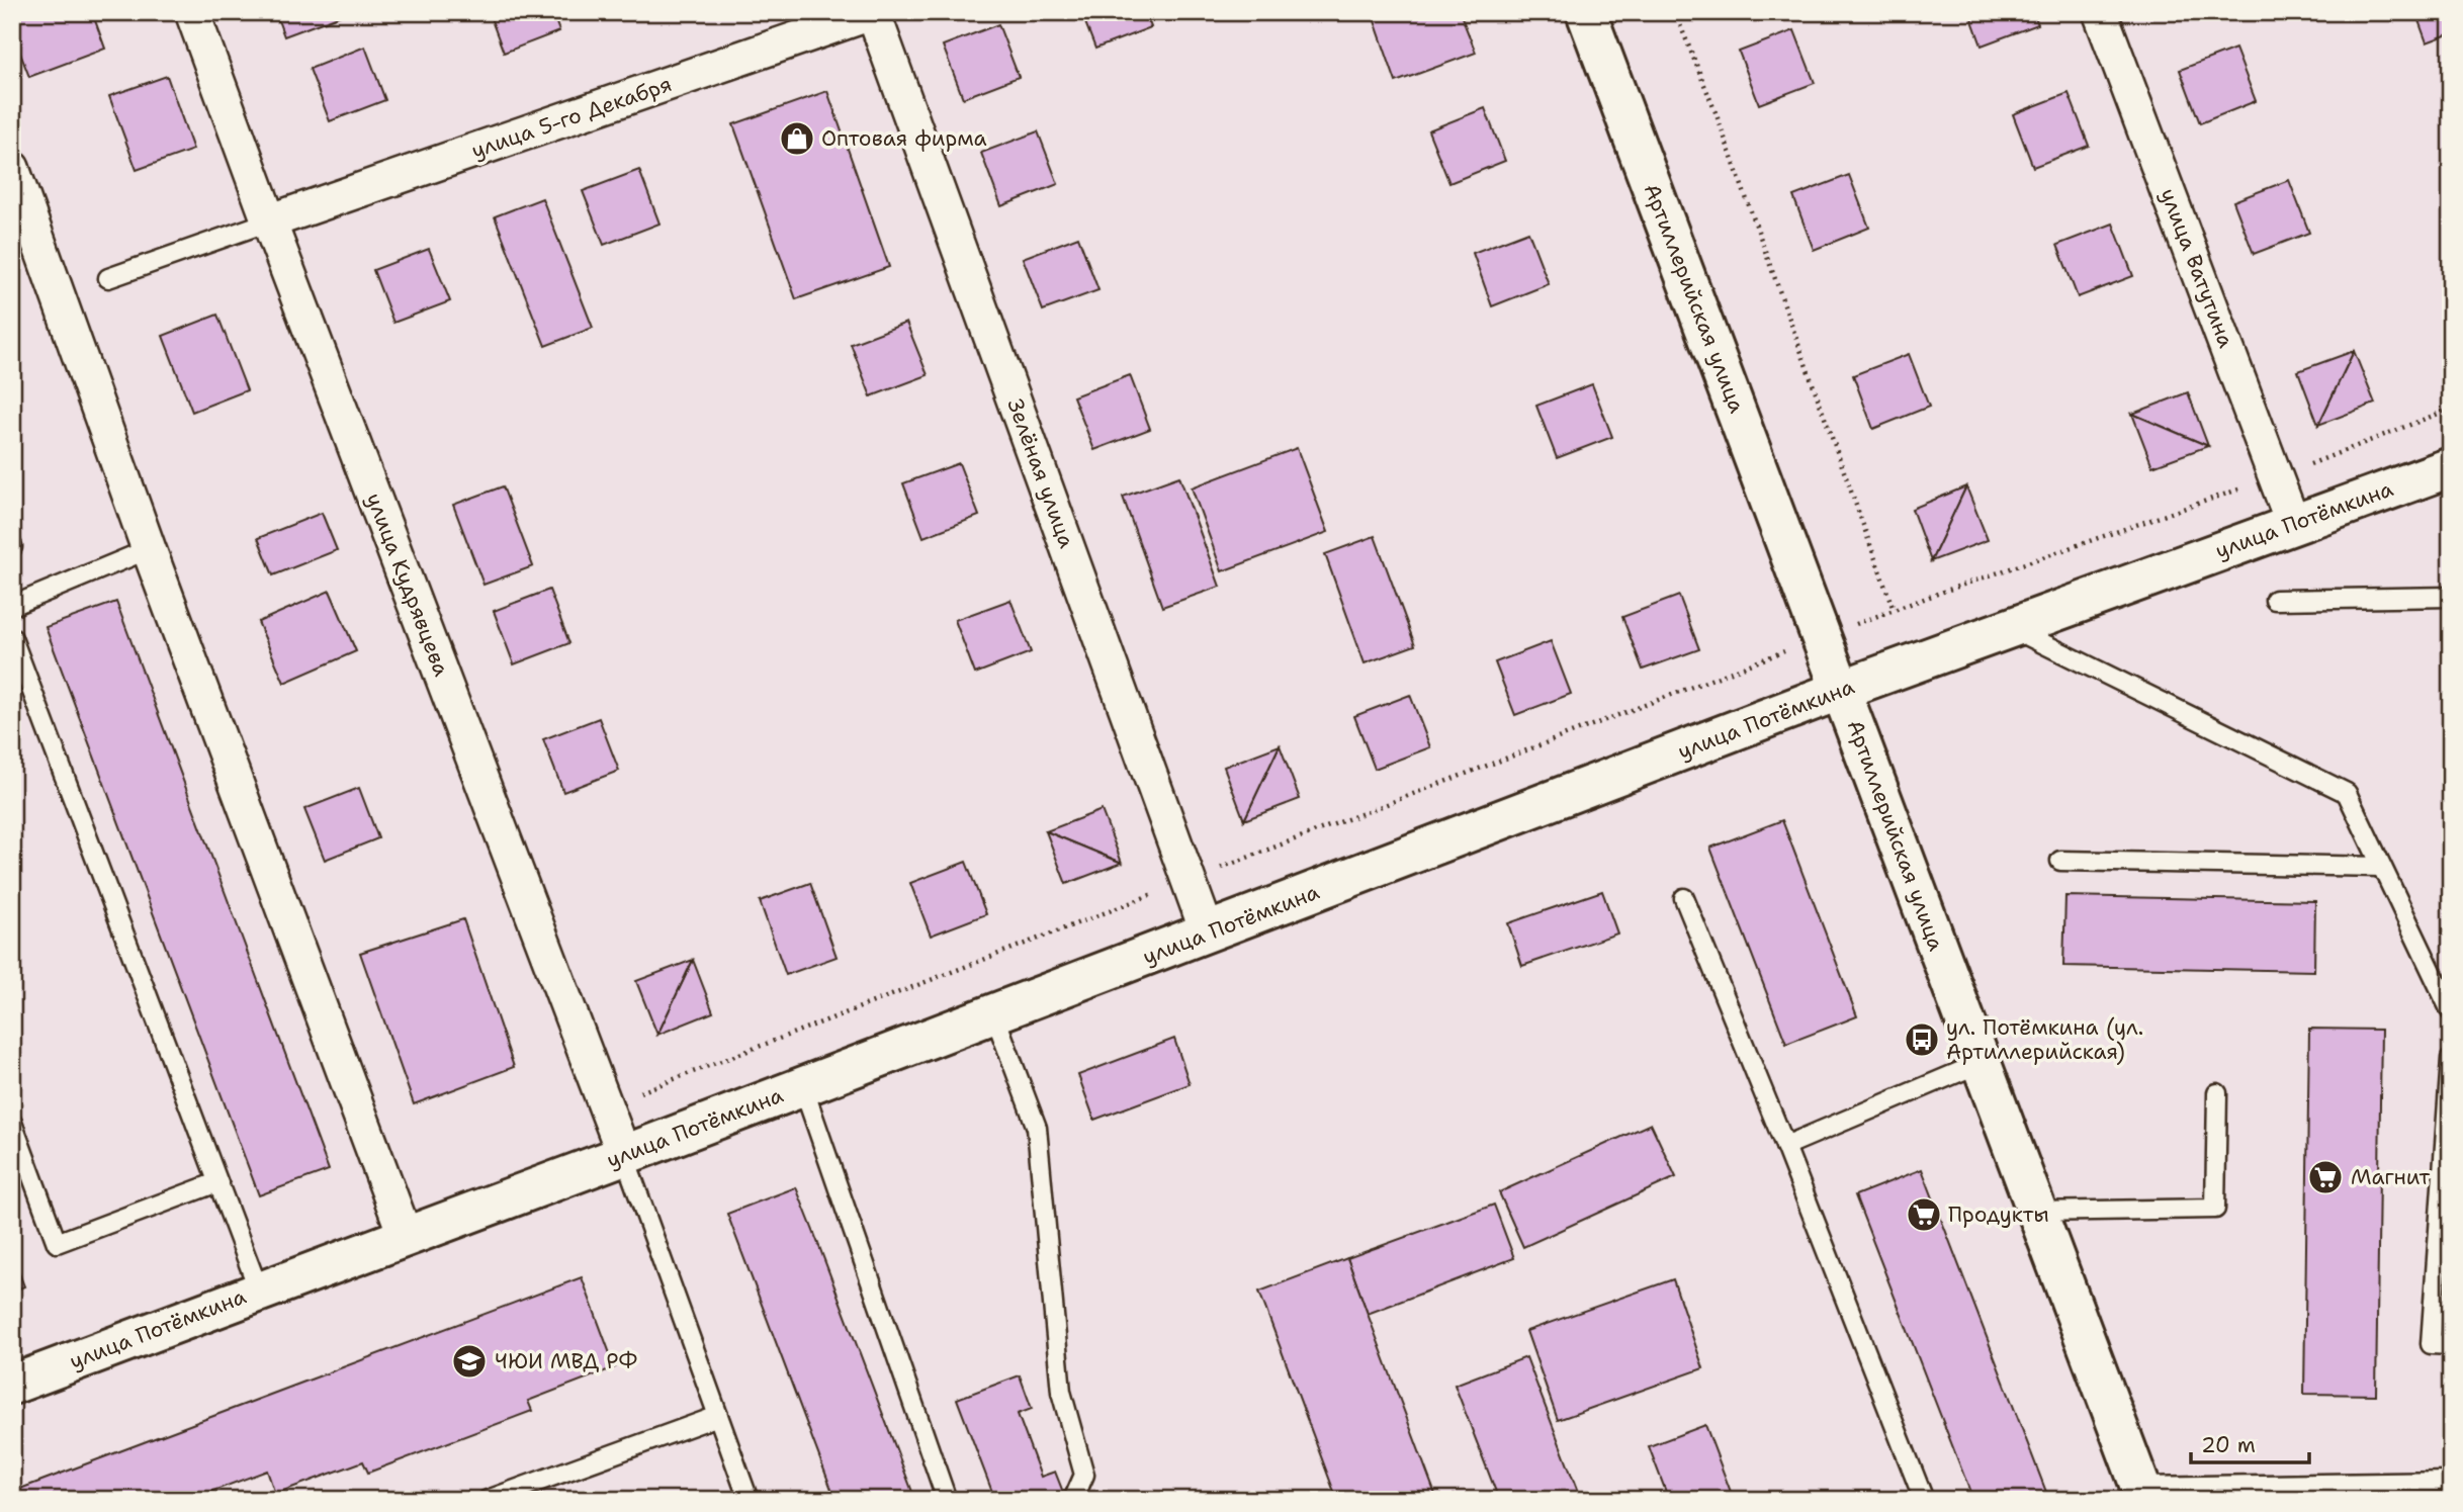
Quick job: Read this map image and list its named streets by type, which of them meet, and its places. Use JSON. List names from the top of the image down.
{
  "streets": {
    "street": [
      "улица 5-го Декабря",
      "улица Ватутина",
      "Артиллерийская улица",
      "Зелёная улица",
      "улица Потёмкина",
      "улица Кудрявцева"
    ]
  },
  "crossings": [
    ["улица 5-го Декабря", "Зелёная улица"],
    ["улица 5-го Декабря", "улица Кудрявцева"],
    ["улица Ватутина", "улица Потёмкина"],
    ["Артиллерийская улица", "улица Потёмкина"],
    ["Зелёная улица", "улица Потёмкина"],
    ["улица Потёмкина", "улица Кудрявцева"]
  ],
  "places": {
    "shop": ["Оптовая фирма"],
    "bus stop": ["ул. Потёмкина (ул. Артиллерийская)"],
    "supermarket": ["Магнит", "Продукты"],
    "school or university": ["ЧЮИ МВД РФ"]
  },
  "scale_bar": "20 m"
}
